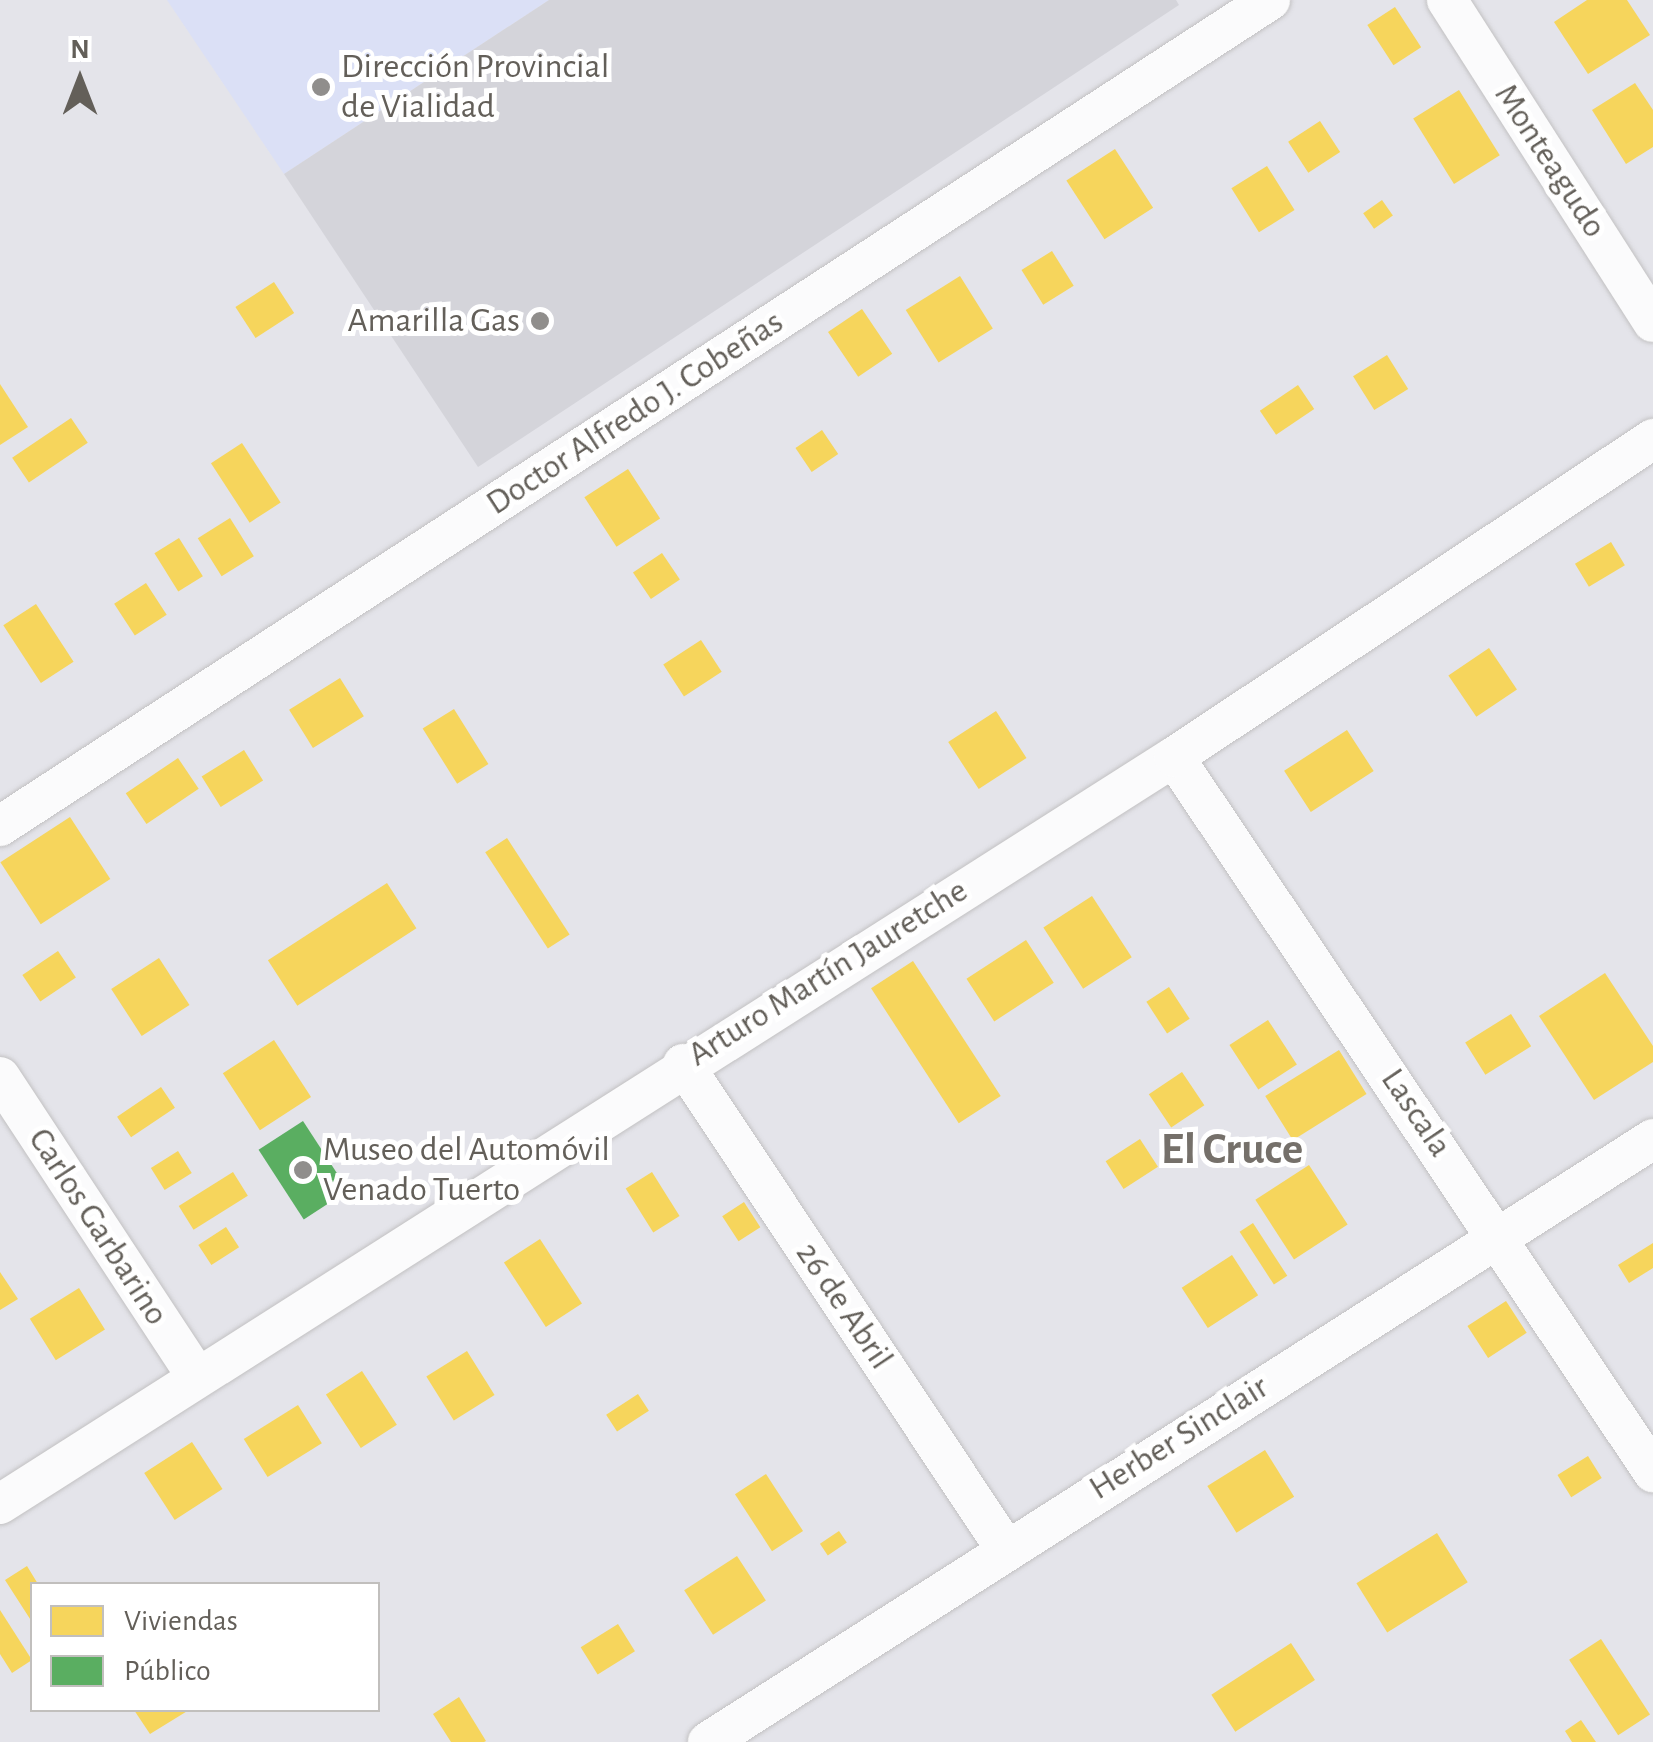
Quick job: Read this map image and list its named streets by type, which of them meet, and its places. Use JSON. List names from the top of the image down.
{
  "streets": {
    "street": [
      "Monteagudo",
      "Doctor Alfredo J. Cobeñas",
      "Arturo Martín Jauretche",
      "Lascala",
      "Carlos Garbarino",
      "26 de Abril",
      "Herber Sinclair"
    ]
  },
  "crossings": [
    ["Arturo Martín Jauretche", "Lascala"],
    ["Arturo Martín Jauretche", "Carlos Garbarino"],
    ["Arturo Martín Jauretche", "26 de Abril"],
    ["Lascala", "Herber Sinclair"],
    ["26 de Abril", "Herber Sinclair"]
  ],
  "districts": ["El Cruce"],
  "places": ["Dirección Provincial de Vialidad", "Amarilla Gas", "Museo del Automóvil Venado Tuerto"],
  "legend": ["Viviendas", "Público"],
  "north": "top"
}
